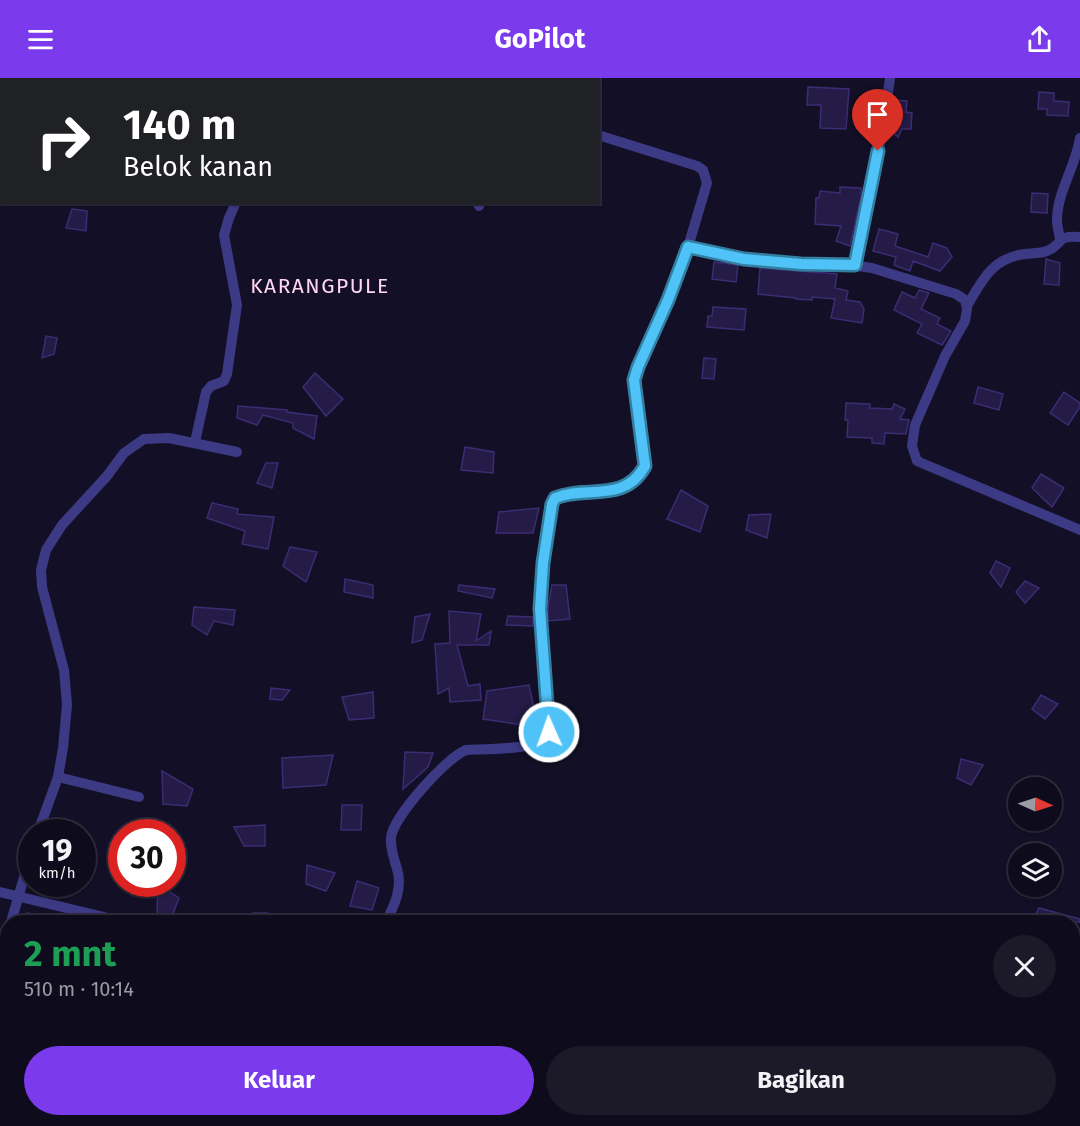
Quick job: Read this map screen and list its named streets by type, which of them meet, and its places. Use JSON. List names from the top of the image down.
{
  "districts": ["KARANGPULE"],
  "north": "right",
  "page": {
    "header": "GoPilot",
    "turn": ["140 m", "Belok kanan"],
    "speed": "19 km/h",
    "limit": "30",
    "heading": ["2 mnt", "510 m · 10:14"],
    "buttons": ["Keluar", "Bagikan"]
  }
}
